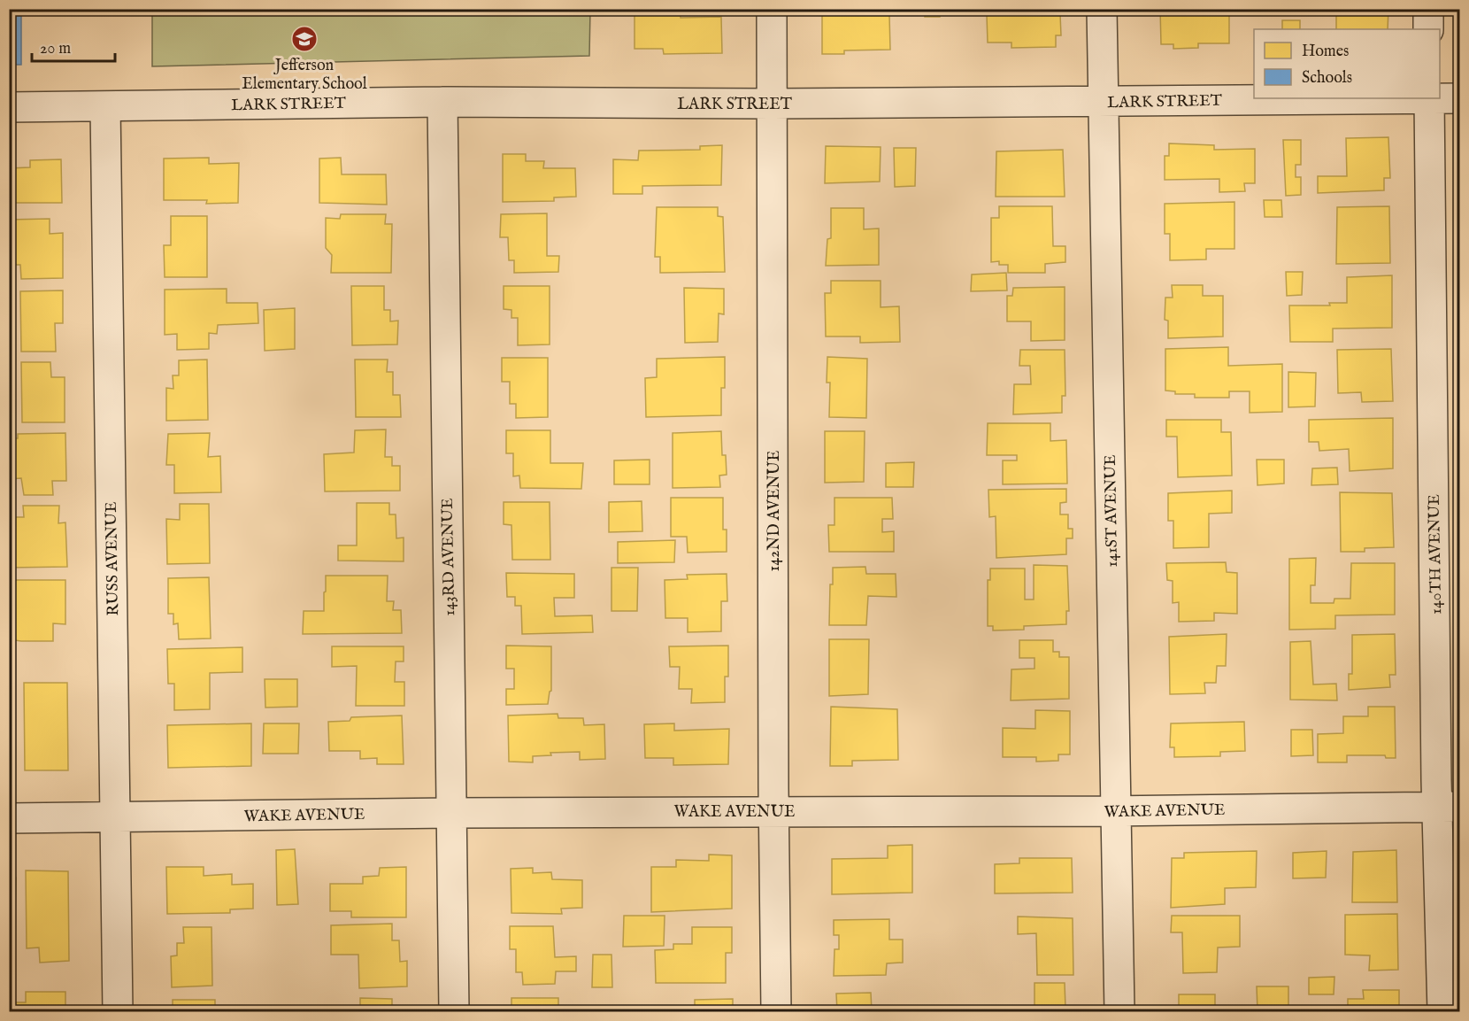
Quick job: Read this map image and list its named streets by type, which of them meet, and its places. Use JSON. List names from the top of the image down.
{
  "streets": {
    "street": [
      "LARK STREET",
      "142ND AVENUE",
      "141ST AVENUE",
      "140TH AVENUE",
      "143RD AVENUE",
      "RUSS AVENUE",
      "WAKE AVENUE"
    ]
  },
  "crossings": [
    ["LARK STREET", "142ND AVENUE"],
    ["LARK STREET", "141ST AVENUE"],
    ["LARK STREET", "143RD AVENUE"],
    ["LARK STREET", "RUSS AVENUE"],
    ["142ND AVENUE", "WAKE AVENUE"],
    ["141ST AVENUE", "WAKE AVENUE"],
    ["140TH AVENUE", "WAKE AVENUE"],
    ["143RD AVENUE", "WAKE AVENUE"],
    ["RUSS AVENUE", "WAKE AVENUE"]
  ],
  "places": {
    "school or university": ["Jefferson Elementary School"]
  },
  "legend": ["Homes", "Schools"],
  "scale_bar": "20 m"
}
